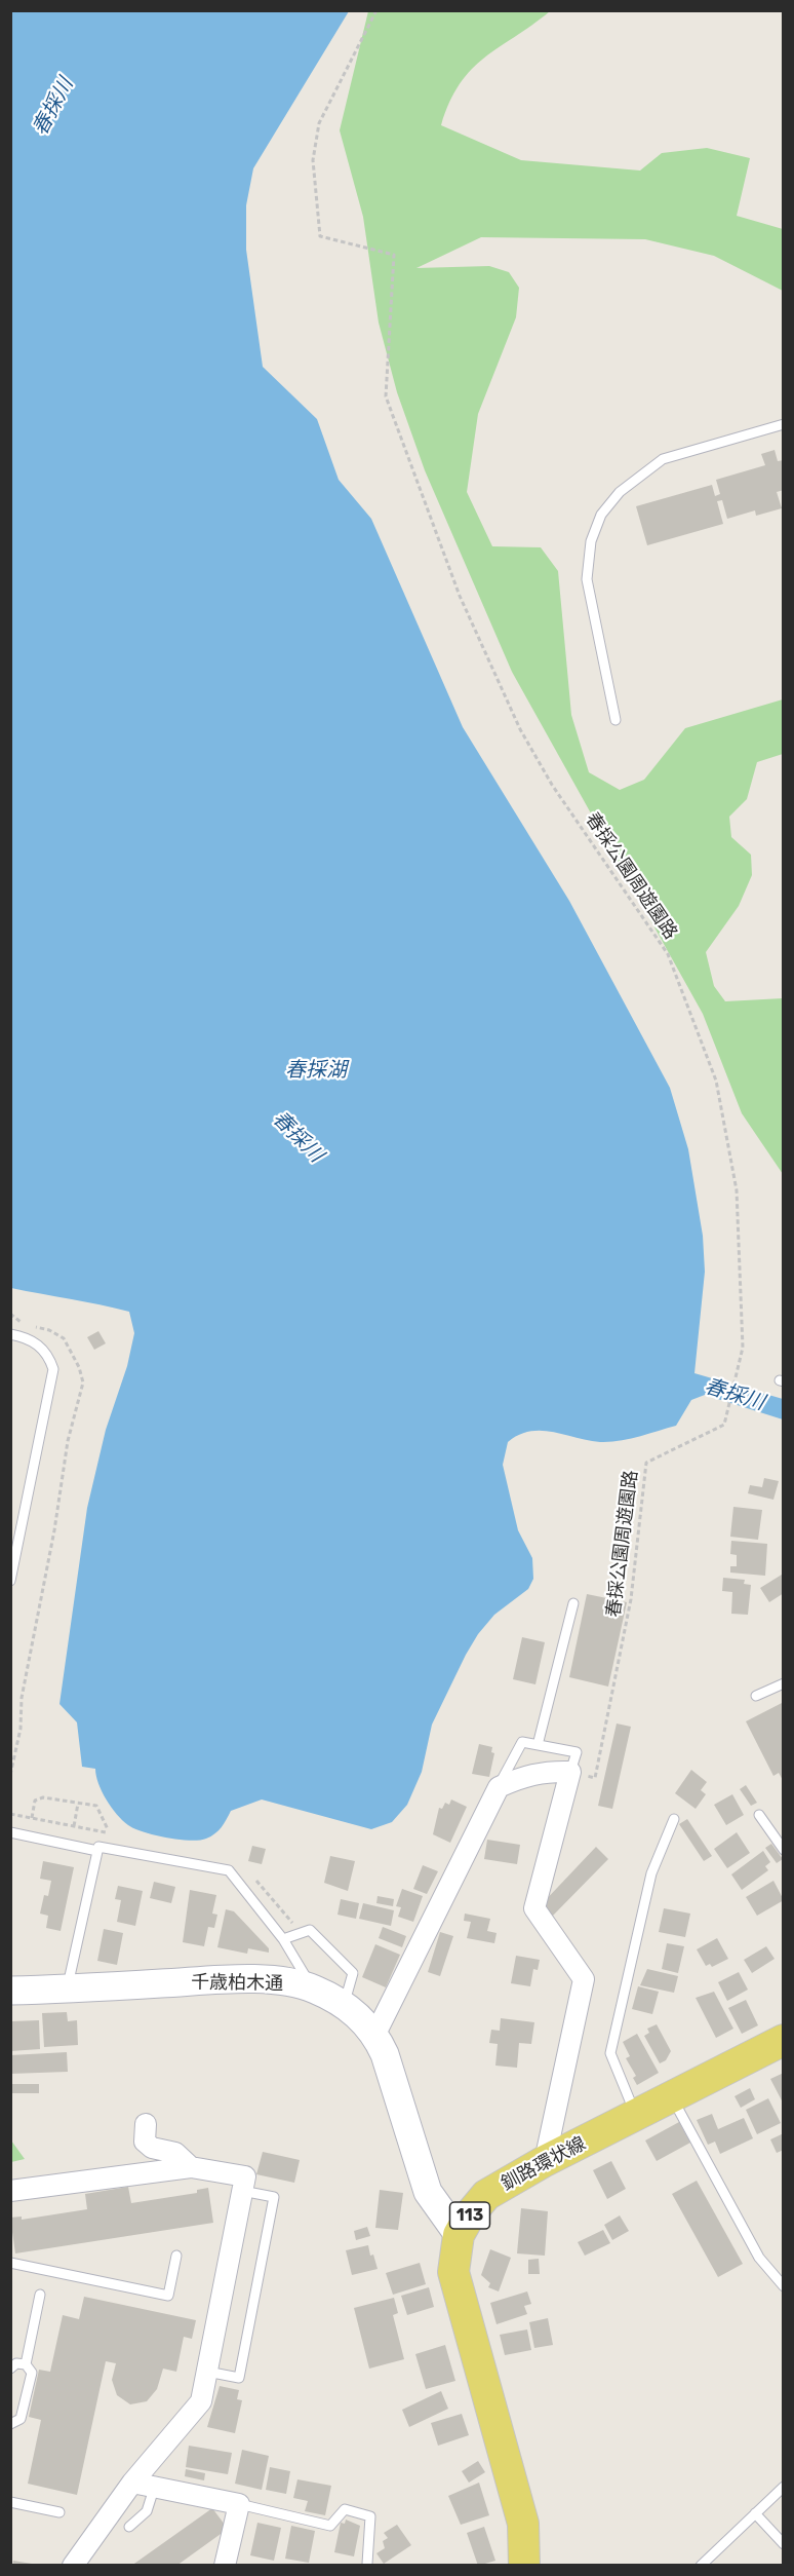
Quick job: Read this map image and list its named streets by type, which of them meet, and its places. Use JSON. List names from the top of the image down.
{
  "streets": {
    "main road": ["釧路環状線", "113"],
    "street": ["千歳柏木通"],
    "path": ["春採公園周遊園路"]
  },
  "crossings": [
    ["千歳柏木通", "釧路環状線"]
  ],
  "water": ["春採川", "春採湖"]
}
